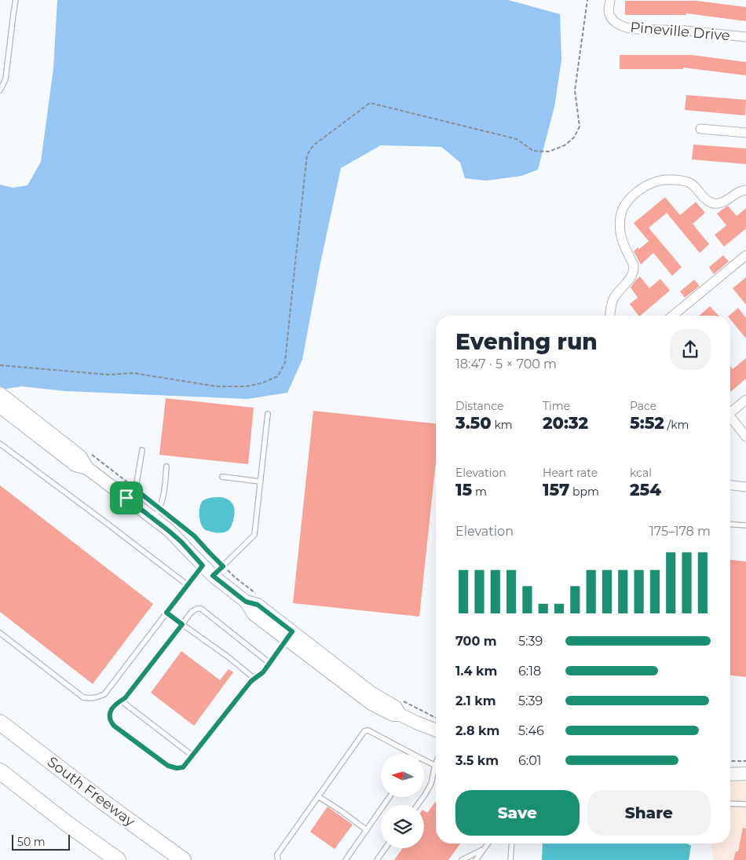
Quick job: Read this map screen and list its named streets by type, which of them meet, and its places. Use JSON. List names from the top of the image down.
{
  "streets": {
    "highway": ["South Freeway"],
    "street": ["Pineville Drive"]
  },
  "scale_bar": "50 m",
  "north": "left",
  "page": {
    "heading": ["Evening run", "18:47 · 5 × 700 m"],
    "stats": [
      ["Distance", "3.50 km"],
      ["Time", "20:32"],
      ["Pace", "5:52 /km"],
      ["Elevation", "15 m"],
      ["Heart rate", "157 bpm"],
      ["kcal", "254"]
    ],
    "chart": ["Elevation", "175–178 m"],
    "list": [
      {
        "name": "700 m",
        "note": "5:39"
      },
      {
        "name": "1.4 km",
        "note": "6:18"
      },
      {
        "name": "2.1 km",
        "note": "5:39"
      },
      {
        "name": "2.8 km",
        "note": "5:46"
      },
      {
        "name": "3.5 km",
        "note": "6:01"
      }
    ],
    "buttons": ["Save", "Share"],
    "scale": "50 m"
  }
}
